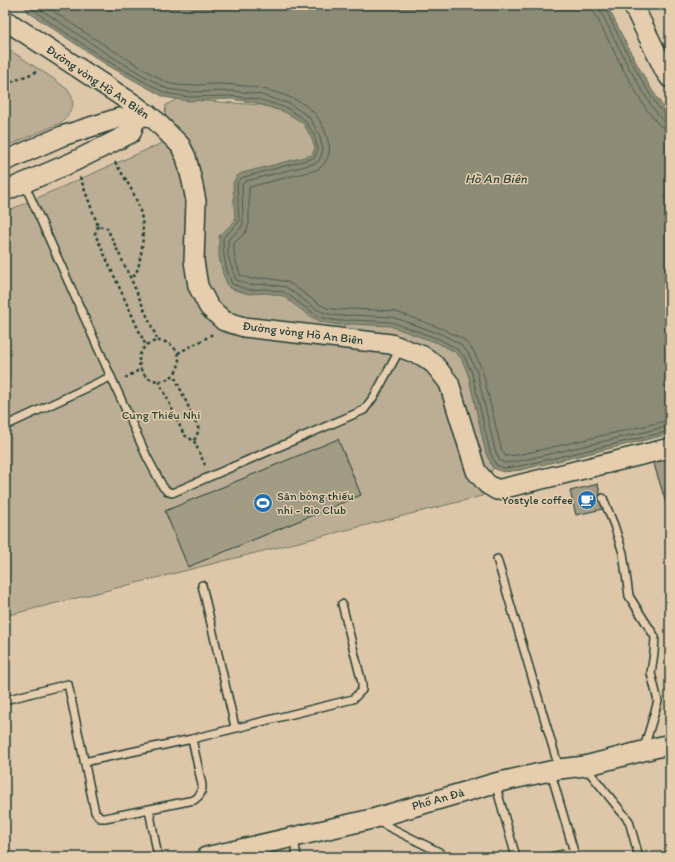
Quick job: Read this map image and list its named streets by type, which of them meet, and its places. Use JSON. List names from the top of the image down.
{
  "streets": {
    "street": ["Đường vòng Hồ An Biên", "Phố An Đà"]
  },
  "water": ["Hồ An Biên"],
  "parks": ["Cung Thiếu Nhi"],
  "places": {
    "cafe": ["Yostyle coffee"],
    "sports": ["Sân bóng thiếu nhi - Rio Club"]
  }
}
